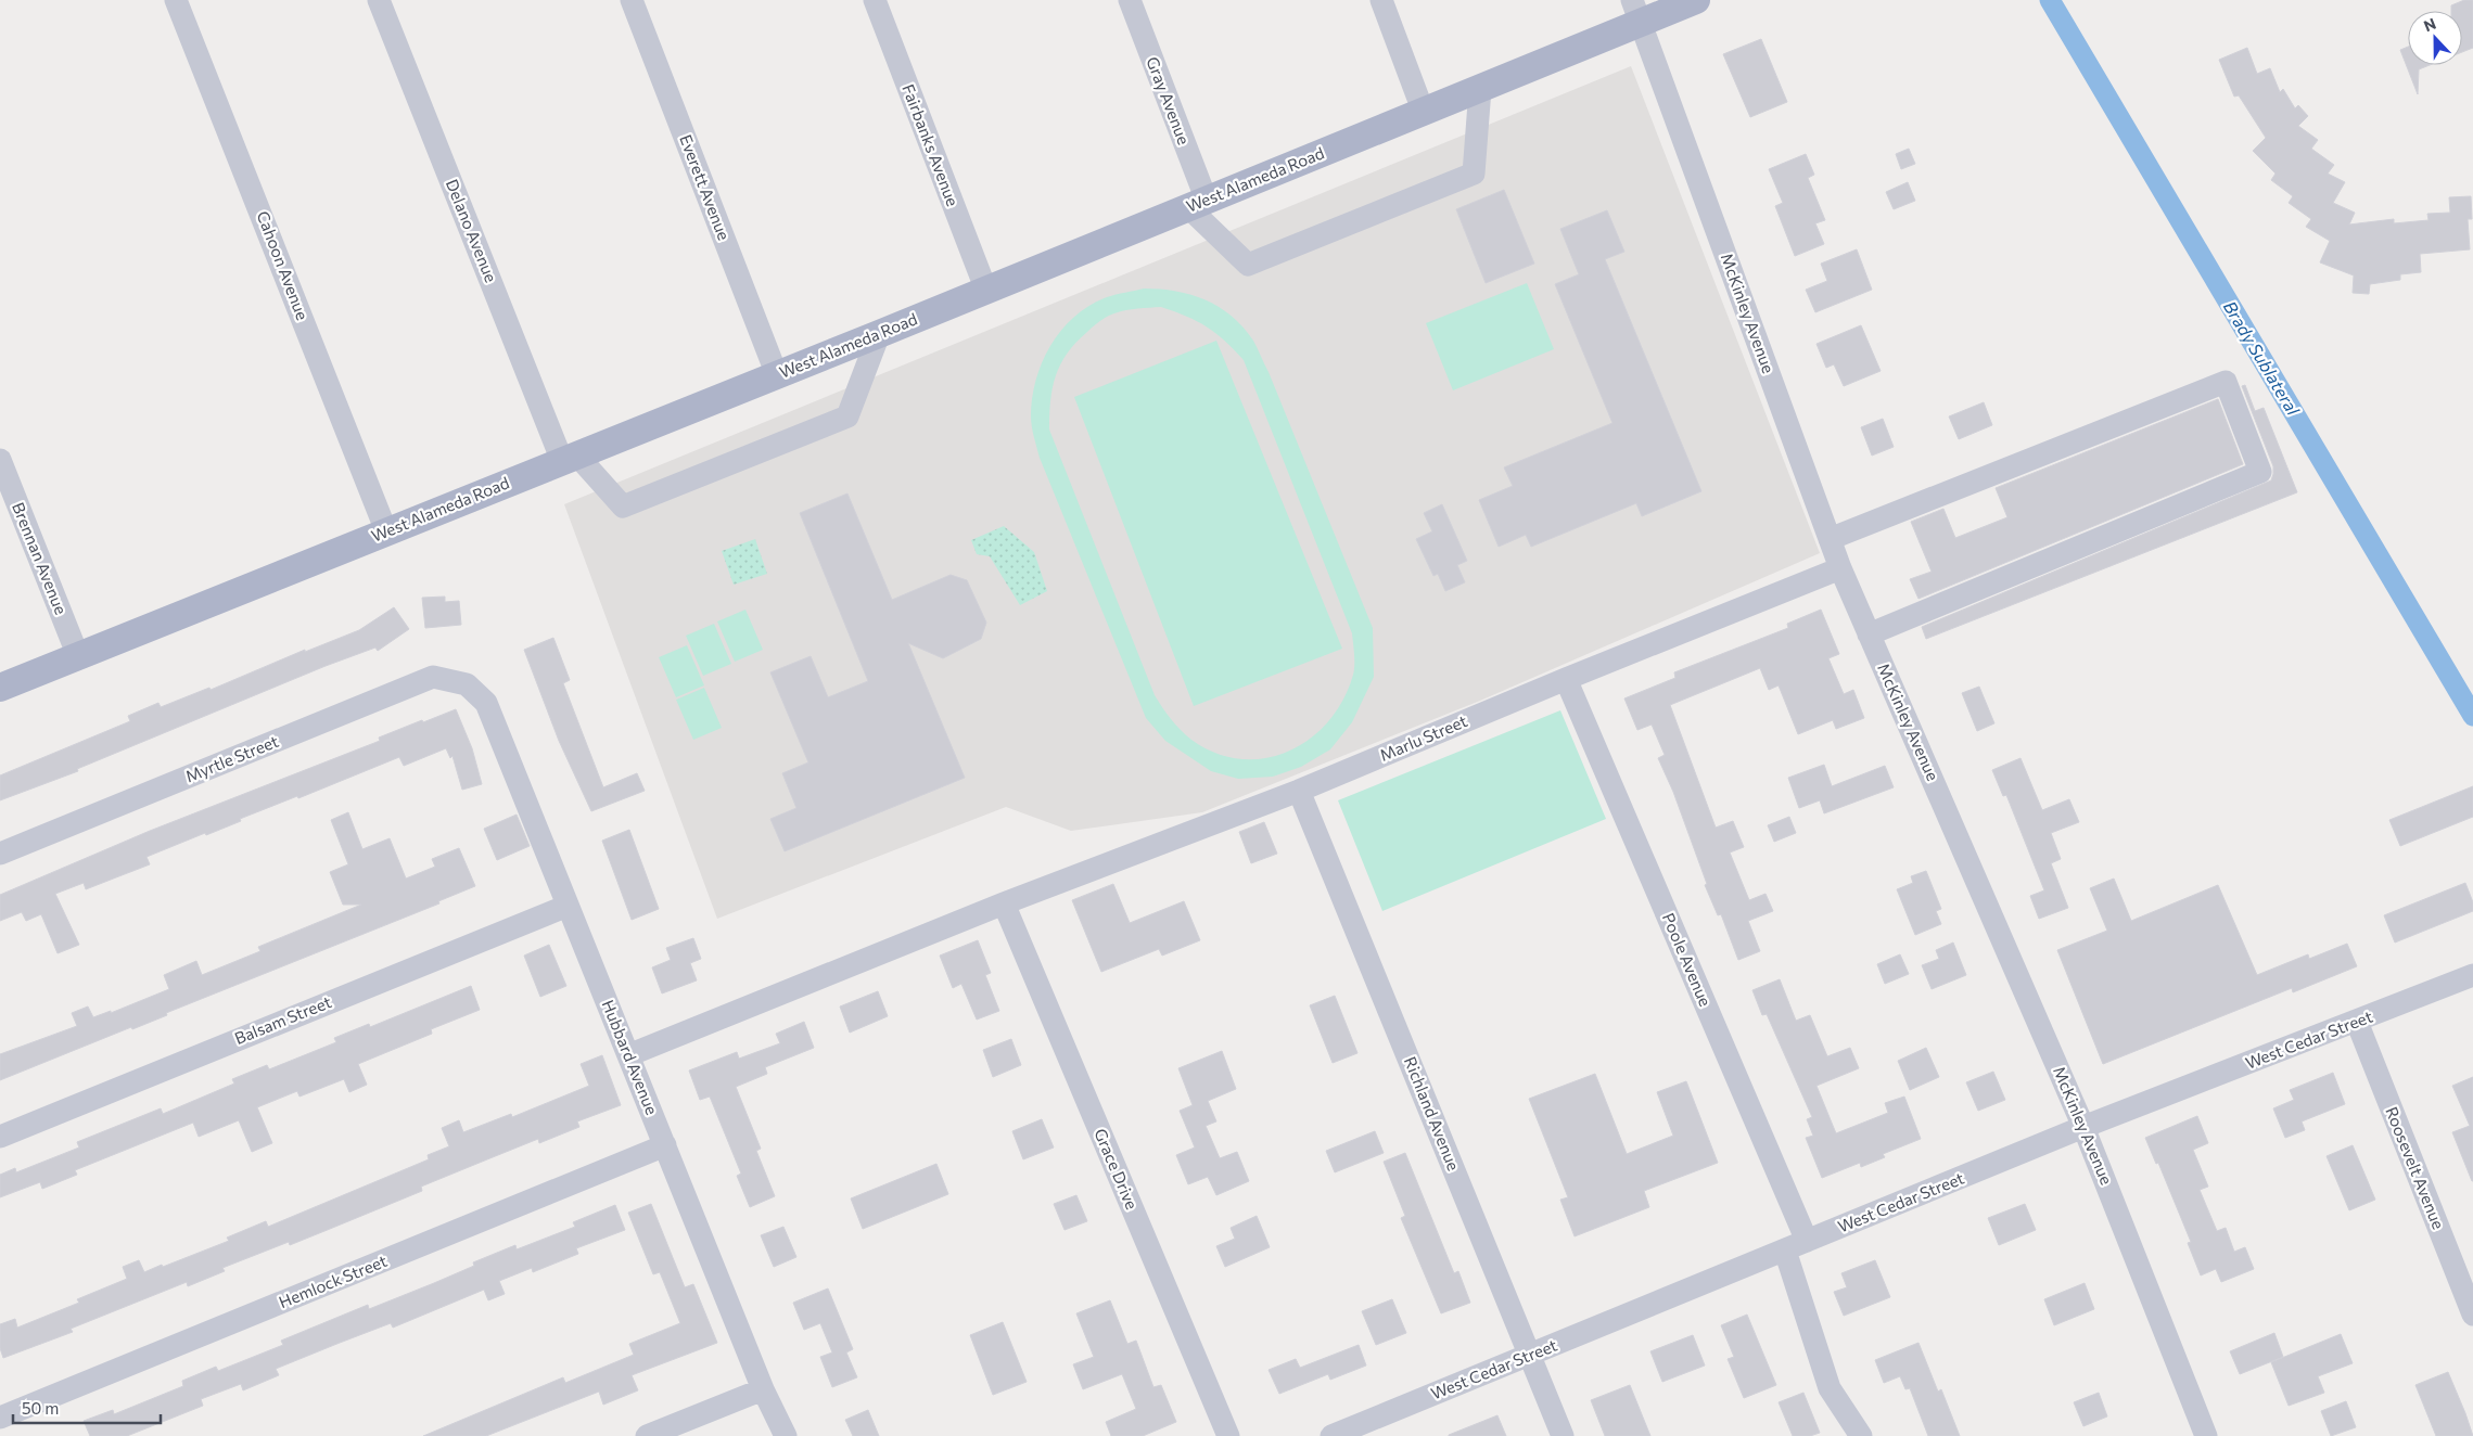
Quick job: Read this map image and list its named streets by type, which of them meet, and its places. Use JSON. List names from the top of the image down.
{
  "streets": {
    "main road": ["West Alameda Road"],
    "street": [
      "Gray Avenue",
      "Fairbanks Avenue",
      "Everett Avenue",
      "Delano Avenue",
      "Cahoon Avenue",
      "McKinley Avenue",
      "Brennan Avenue",
      "Marlu Street",
      "Myrtle Street",
      "Poole Avenue",
      "Balsam Street",
      "West Cedar Street",
      "Hubbard Avenue",
      "Richland Avenue",
      "Roosevelt Avenue",
      "Grace Drive",
      "Hemlock Street"
    ]
  },
  "crossings": [
    ["Gray Avenue", "West Alameda Road"],
    ["Fairbanks Avenue", "West Alameda Road"],
    ["West Alameda Road", "Everett Avenue"],
    ["West Alameda Road", "Delano Avenue"],
    ["West Alameda Road", "Cahoon Avenue"],
    ["West Alameda Road", "McKinley Avenue"],
    ["West Alameda Road", "Brennan Avenue"],
    ["McKinley Avenue", "Marlu Street"],
    ["McKinley Avenue", "West Cedar Street"],
    ["Marlu Street", "Poole Avenue"],
    ["Marlu Street", "Hubbard Avenue"],
    ["Marlu Street", "Richland Avenue"],
    ["Marlu Street", "Grace Drive"],
    ["Myrtle Street", "Hubbard Avenue"],
    ["Poole Avenue", "West Cedar Street"],
    ["Balsam Street", "Hubbard Avenue"],
    ["West Cedar Street", "Richland Avenue"],
    ["West Cedar Street", "Roosevelt Avenue"],
    ["Hubbard Avenue", "Hemlock Street"]
  ],
  "water": ["Brady Sublateral"],
  "scale_bar": "50 m",
  "north": "top"
}
